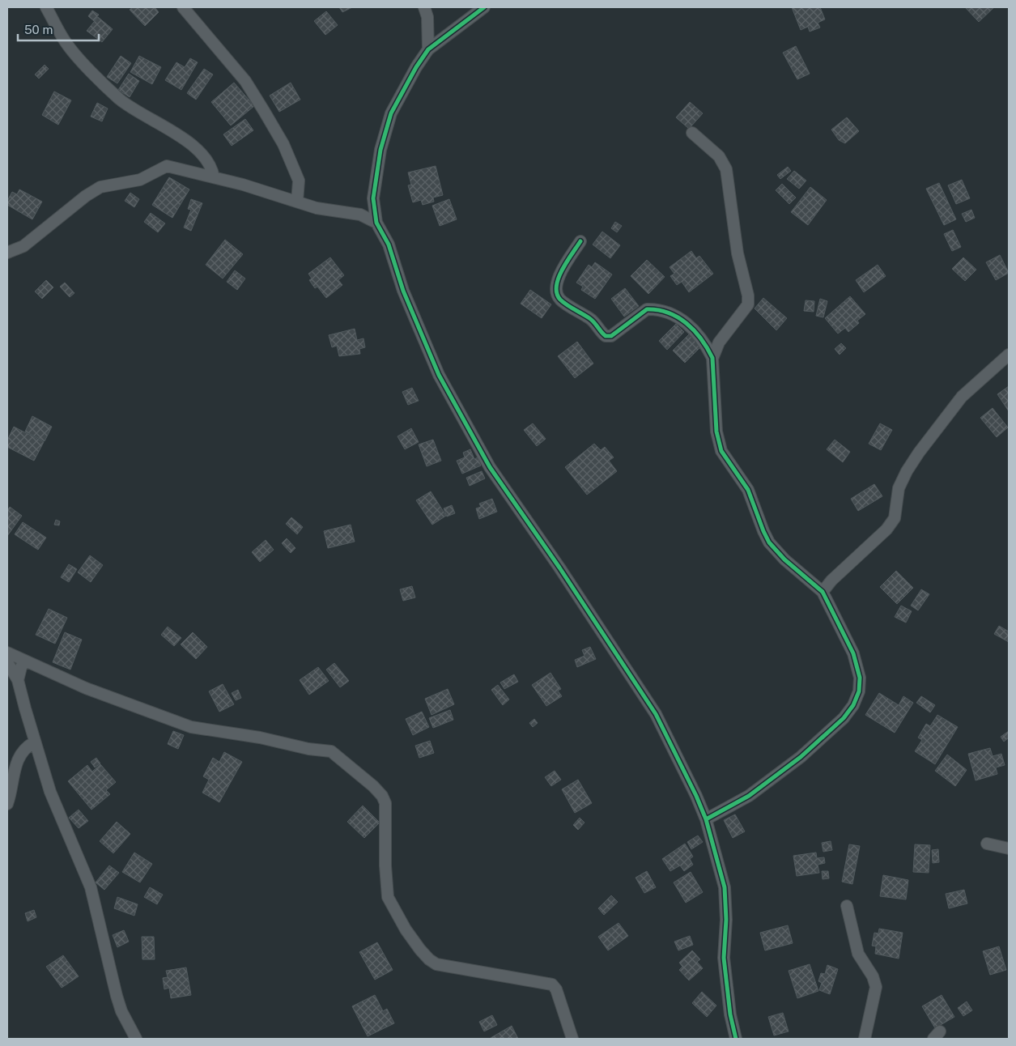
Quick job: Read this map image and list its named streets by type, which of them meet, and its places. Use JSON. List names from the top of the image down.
{
  "scale_bar": "50 m"
}
